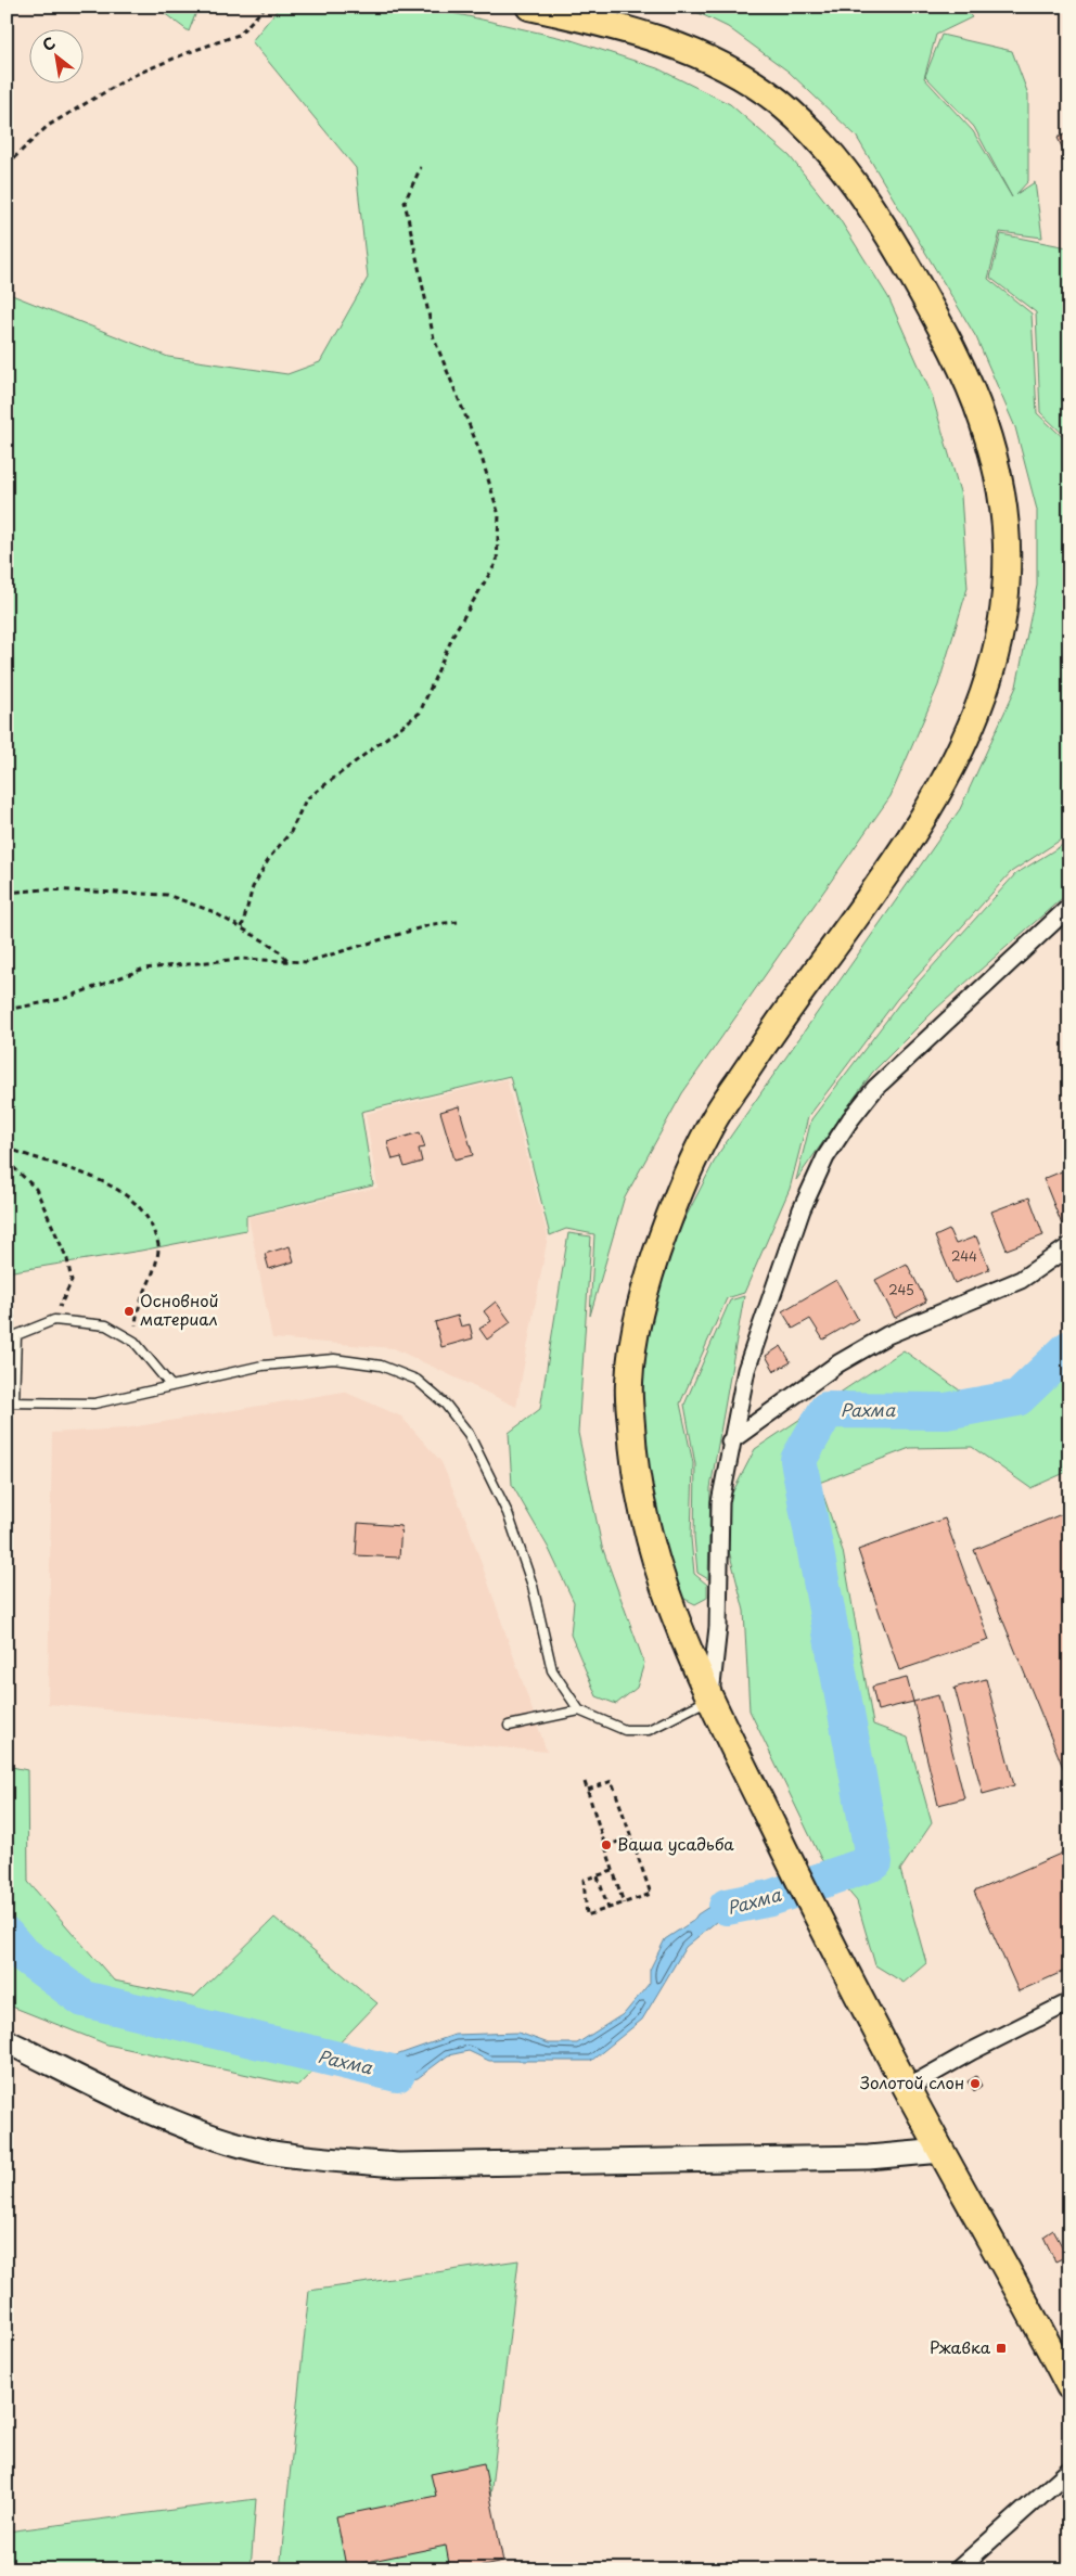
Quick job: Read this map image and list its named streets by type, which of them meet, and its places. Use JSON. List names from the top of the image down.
{
  "water": ["Рахма"],
  "places": {
    "other": ["Основной материал", "Ваша усадьба", "Золотой слон"],
    "transit": ["Ржавка"]
  },
  "house_numbers": ["244", "245"],
  "north": "top left"
}
